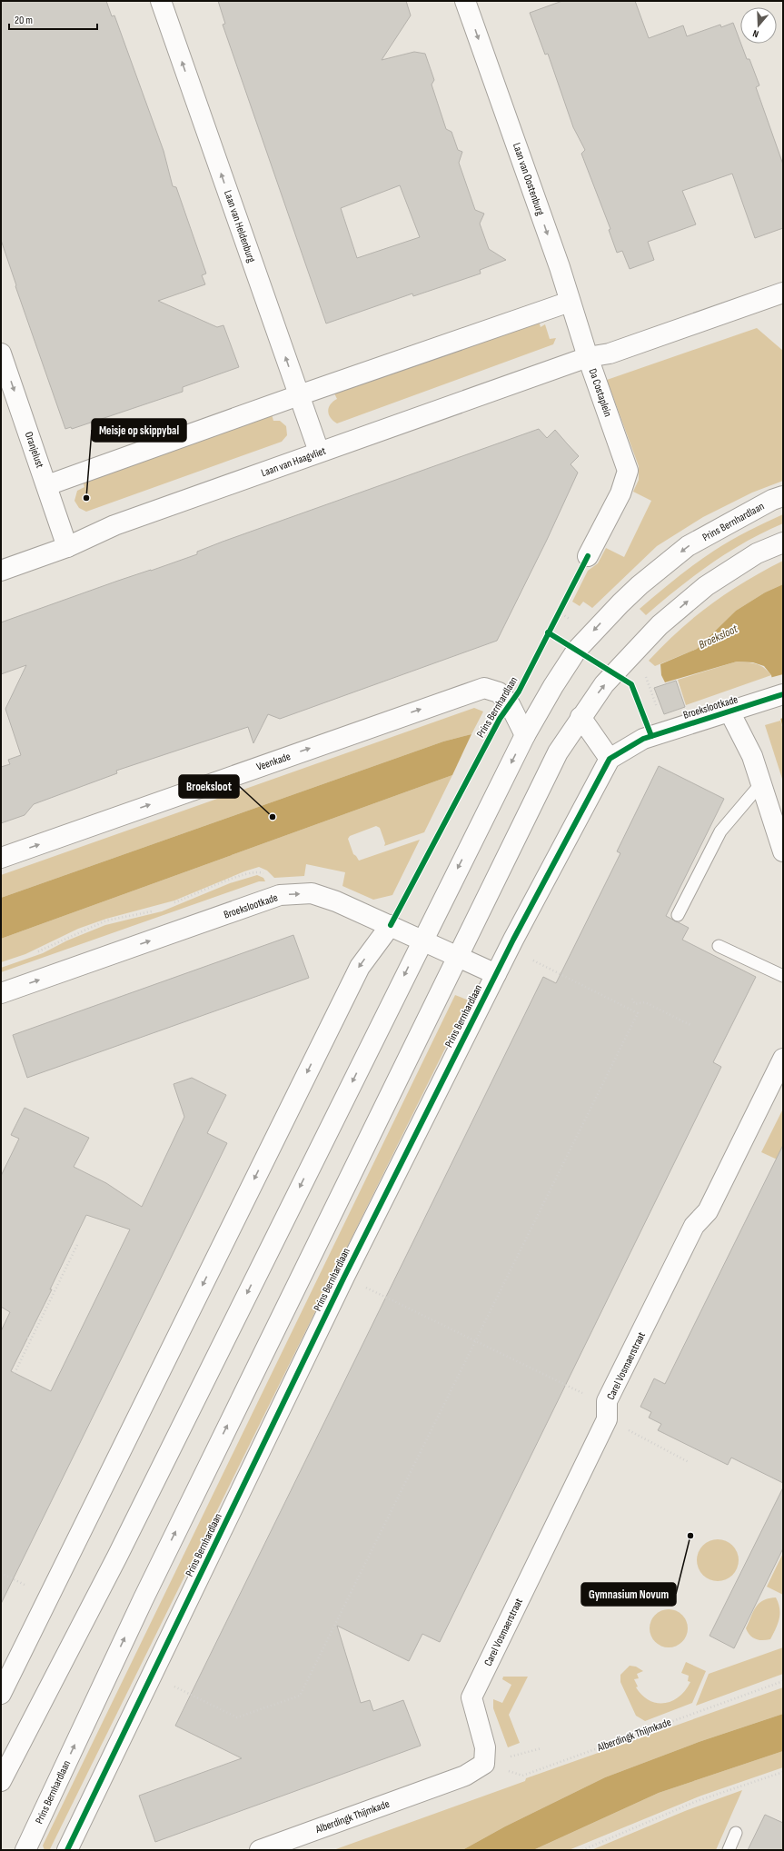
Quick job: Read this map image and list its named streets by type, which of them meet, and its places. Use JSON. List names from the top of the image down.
{
  "streets": {
    "street": [
      "Laan van Oostenburg",
      "Laan van Heldenburg",
      "Da Costaplein",
      "Oranjelust",
      "Laan van Haagvliet",
      "Prins Bernhardlaan",
      "Broekslootkade",
      "Veenkade",
      "Carel Vosmaerstraat",
      "Alberdingk Thijmkade"
    ]
  },
  "crossings": [
    ["Laan van Oostenburg", "Da Costaplein"],
    ["Laan van Oostenburg", "Laan van Haagvliet"],
    ["Laan van Heldenburg", "Laan van Haagvliet"],
    ["Da Costaplein", "Laan van Haagvliet"],
    ["Oranjelust", "Laan van Haagvliet"],
    ["Prins Bernhardlaan", "Broekslootkade"],
    ["Prins Bernhardlaan", "Veenkade"],
    ["Carel Vosmaerstraat", "Alberdingk Thijmkade"]
  ],
  "one_way": [
    "Laan van Oostenburg",
    "Laan van Heldenburg",
    "Oranjelust",
    "Broekslootkade",
    "Veenkade"
  ],
  "water": ["Broeksloot"],
  "places": ["Meisje op skippybal", "Broeksloot", "Gymnasium Novum"],
  "scale_bar": "20 m",
  "north": "bottom"
}
